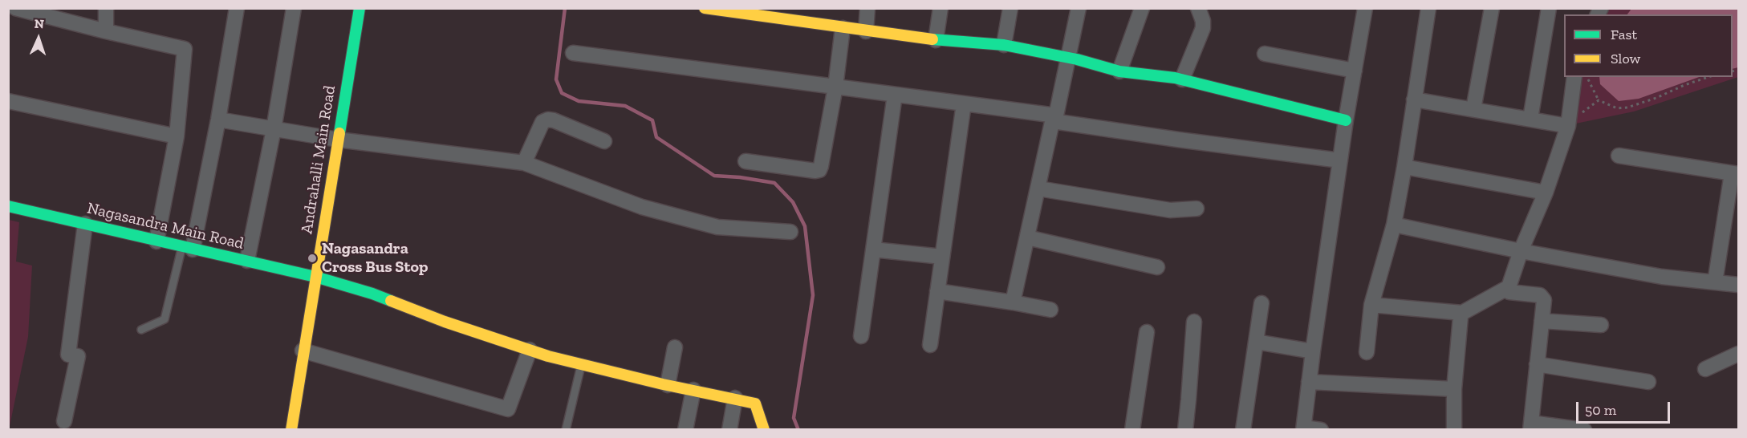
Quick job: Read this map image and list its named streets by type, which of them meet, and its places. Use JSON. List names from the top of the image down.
{
  "streets": {
    "street": ["Andrahalli Main Road", "Nagasandra Main Road"]
  },
  "crossings": [
    ["Andrahalli Main Road", "Nagasandra Main Road"]
  ],
  "places": ["Nagasandra Cross Bus Stop"],
  "legend": ["Fast", "Slow"],
  "scale_bar": "50 m",
  "north": "top"
}
